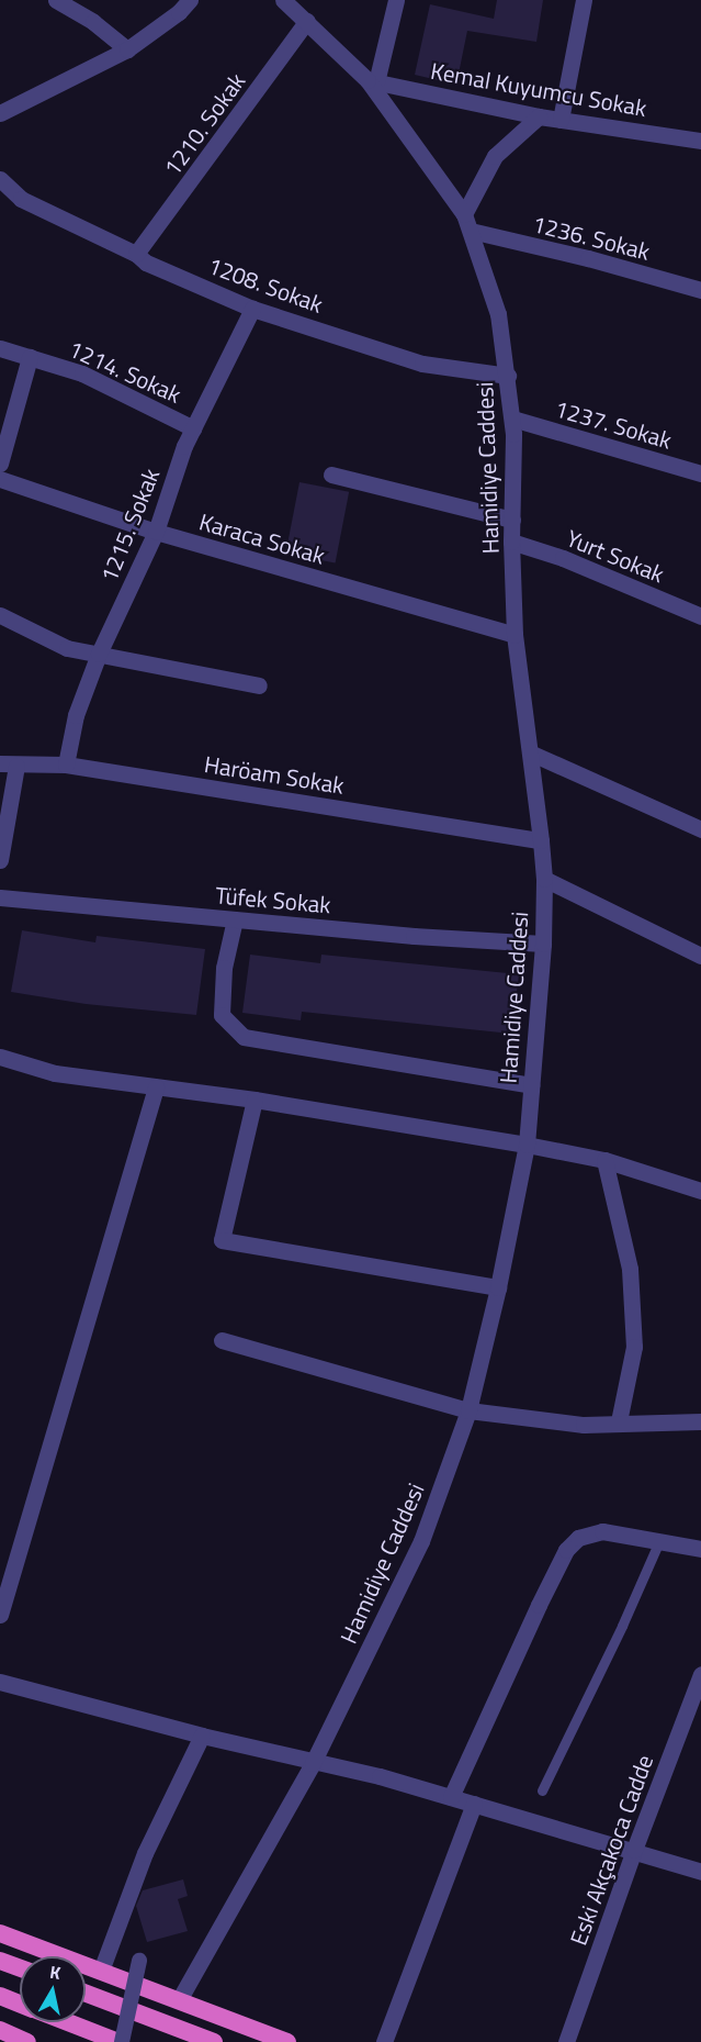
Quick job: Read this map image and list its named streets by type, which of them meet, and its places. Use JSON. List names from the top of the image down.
{
  "streets": {
    "street": [
      "Kemal Kuyumcu Sokak",
      "1210. Sokak",
      "1236. Sokak",
      "1208. Sokak",
      "1214. Sokak",
      "1237. Sokak",
      "Hamidiye Caddesi",
      "1215. Sokak",
      "Karaca Sokak",
      "Yurt Sokak",
      "Haröam Sokak",
      "Tüfek Sokak",
      "Eski Akçakoca Cadde"
    ]
  },
  "crossings": [
    ["Kemal Kuyumcu Sokak", "Hamidiye Caddesi"],
    ["1210. Sokak", "1208. Sokak"],
    ["1210. Sokak", "Hamidiye Caddesi"],
    ["1236. Sokak", "Hamidiye Caddesi"],
    ["1208. Sokak", "Hamidiye Caddesi"],
    ["1208. Sokak", "1215. Sokak"],
    ["1214. Sokak", "1215. Sokak"],
    ["1237. Sokak", "Hamidiye Caddesi"],
    ["Hamidiye Caddesi", "Karaca Sokak"],
    ["Hamidiye Caddesi", "Yurt Sokak"],
    ["Hamidiye Caddesi", "Haröam Sokak"],
    ["Hamidiye Caddesi", "Tüfek Sokak"],
    ["1215. Sokak", "Karaca Sokak"],
    ["1215. Sokak", "Haröam Sokak"]
  ],
  "north": "top"
}
